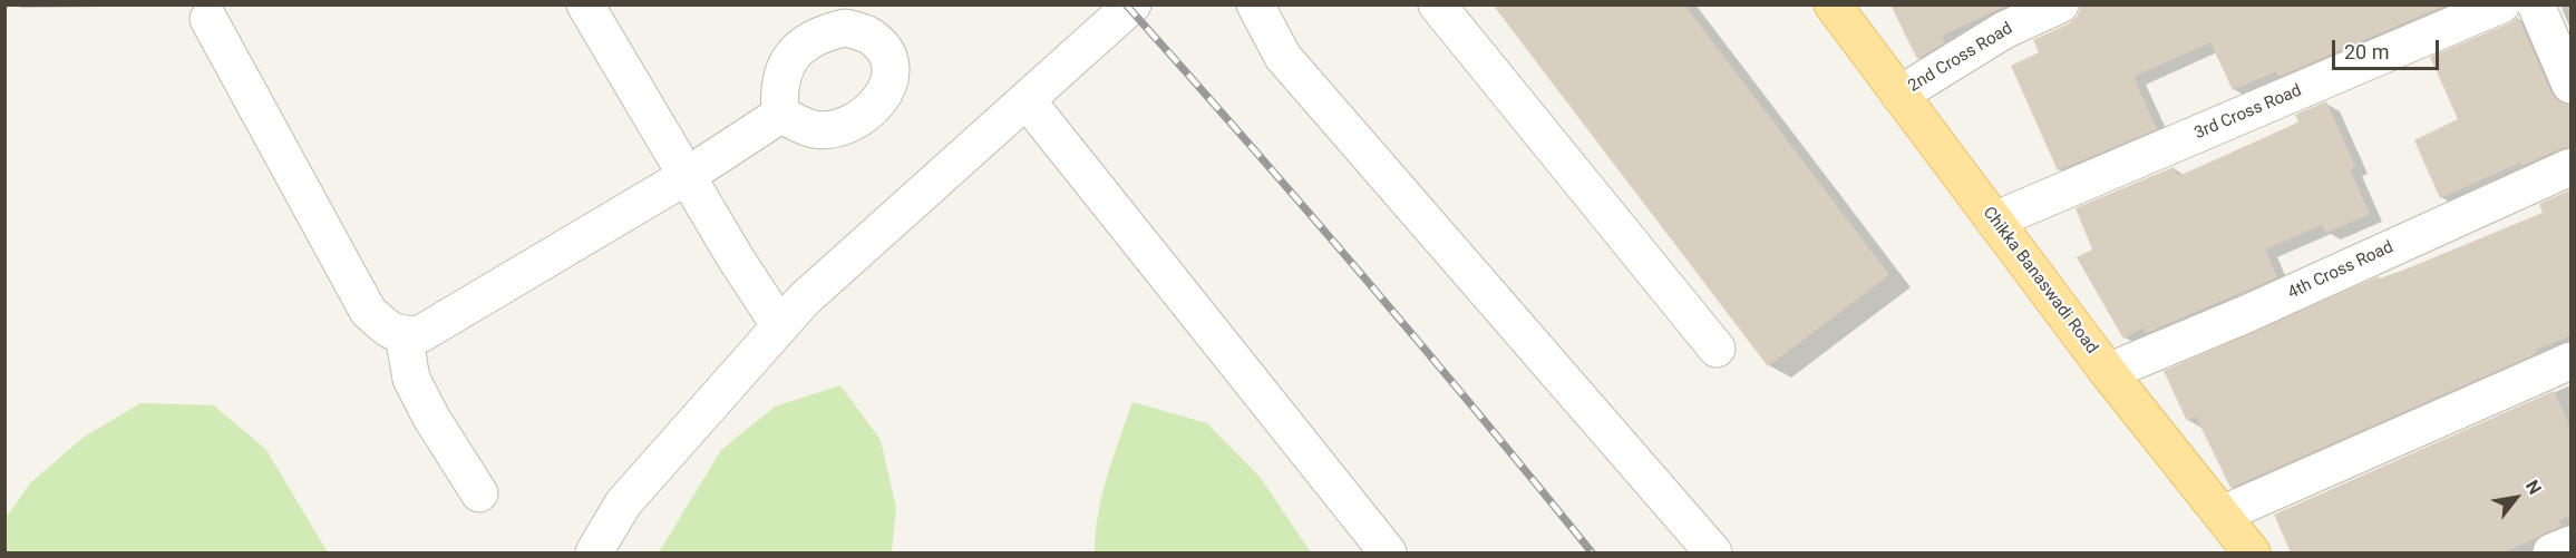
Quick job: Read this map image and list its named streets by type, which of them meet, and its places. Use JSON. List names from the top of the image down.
{
  "streets": {
    "main road": ["Chikka Banaswadi Road"],
    "street": ["2nd Cross Road", "3rd Cross Road", "4th Cross Road"]
  },
  "crossings": [
    ["2nd Cross Road", "Chikka Banaswadi Road"],
    ["3rd Cross Road", "Chikka Banaswadi Road"],
    ["4th Cross Road", "Chikka Banaswadi Road"]
  ],
  "scale_bar": "20 m",
  "north": "top right"
}
